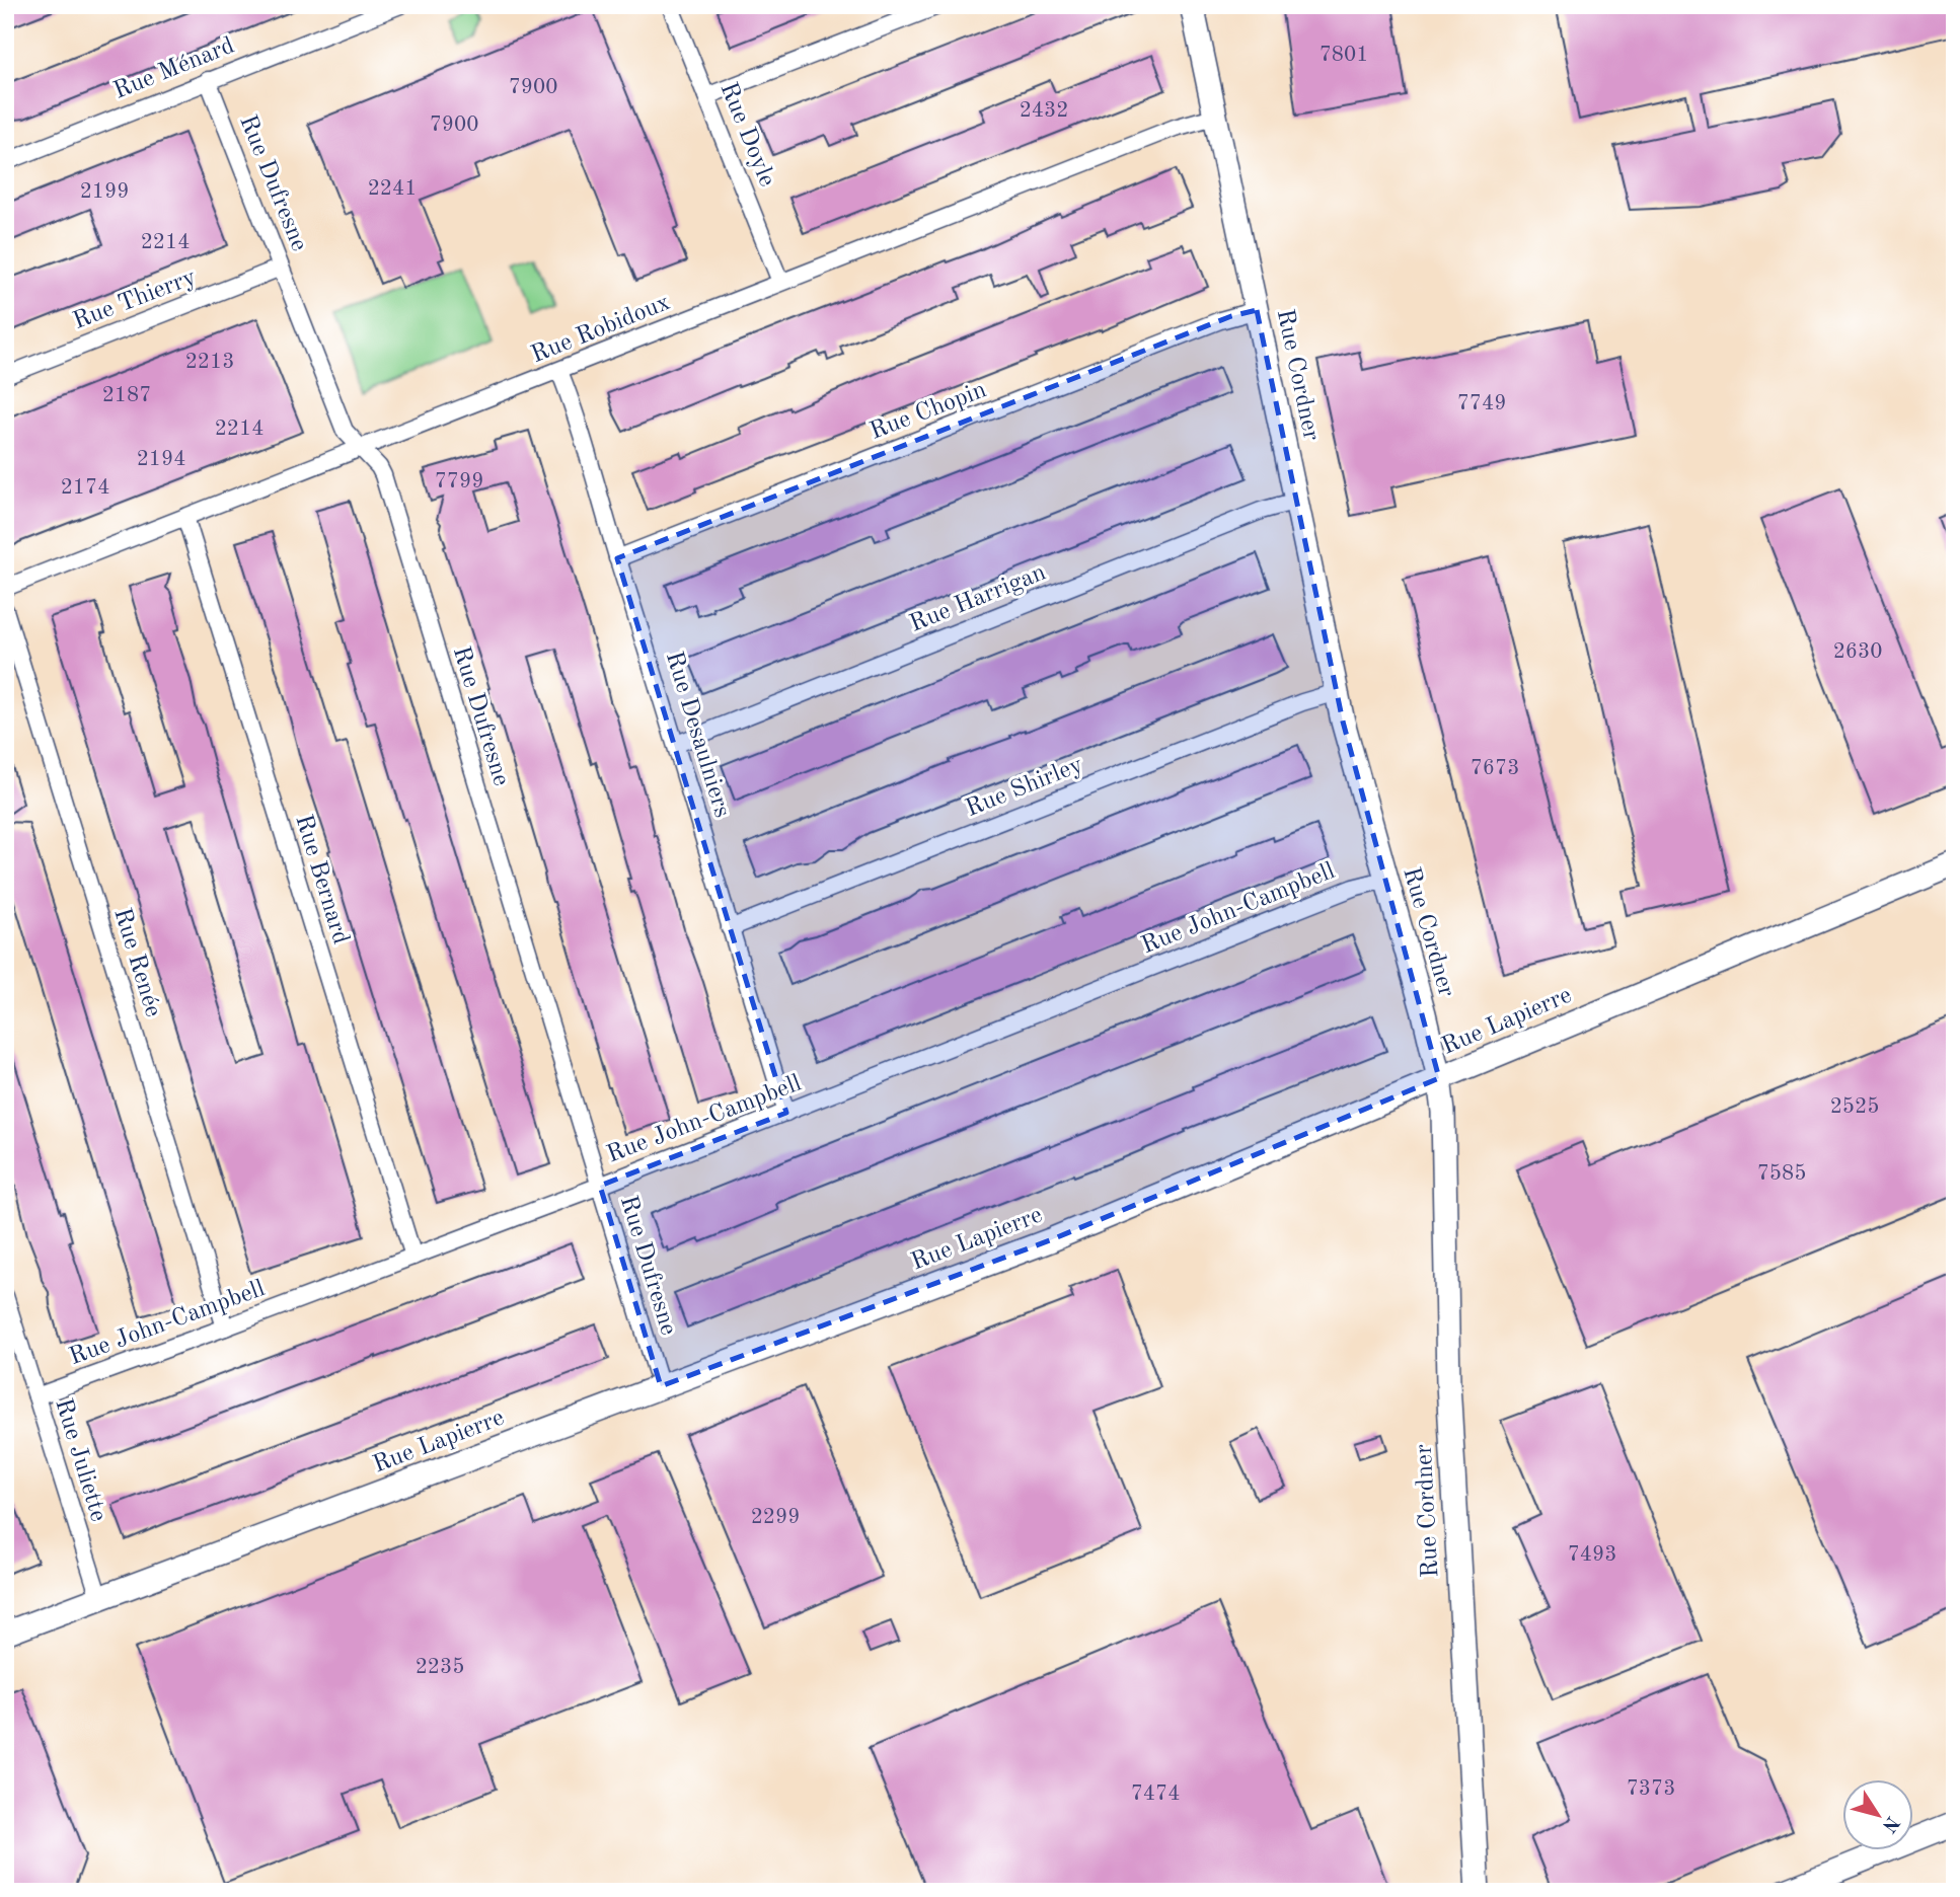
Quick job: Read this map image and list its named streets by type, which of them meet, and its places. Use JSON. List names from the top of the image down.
{
  "streets": {
    "street": [
      "Rue Ménard",
      "Rue Doyle",
      "Rue Dufresne",
      "Rue Thierry",
      "Rue Robidoux",
      "Rue Cordner",
      "Rue Chopin",
      "Rue Harrigan",
      "Rue Desaulniers",
      "Rue Shirley",
      "Rue Bernard",
      "Rue John-Campbell",
      "Rue Renée",
      "Rue Lapierre",
      "Rue Juliette"
    ]
  },
  "crossings": [
    ["Rue Ménard", "Rue Dufresne"],
    ["Rue Doyle", "Rue Robidoux"],
    ["Rue Dufresne", "Rue Thierry"],
    ["Rue Dufresne", "Rue Robidoux"],
    ["Rue Dufresne", "Rue John-Campbell"],
    ["Rue Dufresne", "Rue Lapierre"],
    ["Rue Robidoux", "Rue Cordner"],
    ["Rue Robidoux", "Rue Desaulniers"],
    ["Rue Robidoux", "Rue Bernard"],
    ["Rue Cordner", "Rue Chopin"],
    ["Rue Cordner", "Rue Harrigan"],
    ["Rue Cordner", "Rue Shirley"],
    ["Rue Cordner", "Rue John-Campbell"],
    ["Rue Cordner", "Rue Lapierre"],
    ["Rue Chopin", "Rue Desaulniers"],
    ["Rue Harrigan", "Rue Desaulniers"],
    ["Rue Desaulniers", "Rue Shirley"],
    ["Rue Desaulniers", "Rue John-Campbell"],
    ["Rue Bernard", "Rue John-Campbell"],
    ["Rue John-Campbell", "Rue Renée"],
    ["Rue John-Campbell", "Rue Juliette"],
    ["Rue Lapierre", "Rue Juliette"]
  ],
  "house_numbers": [
    "7801",
    "7900",
    "2432",
    "7900",
    "2241",
    "2199",
    "2214",
    "2213",
    "2187",
    "7749",
    "2214",
    "2194",
    "7799",
    "2174",
    "2630",
    "7673",
    "2525",
    "7585",
    "2299",
    "7493",
    "2235",
    "7373",
    "7474"
  ],
  "north": "bottom right"
}
